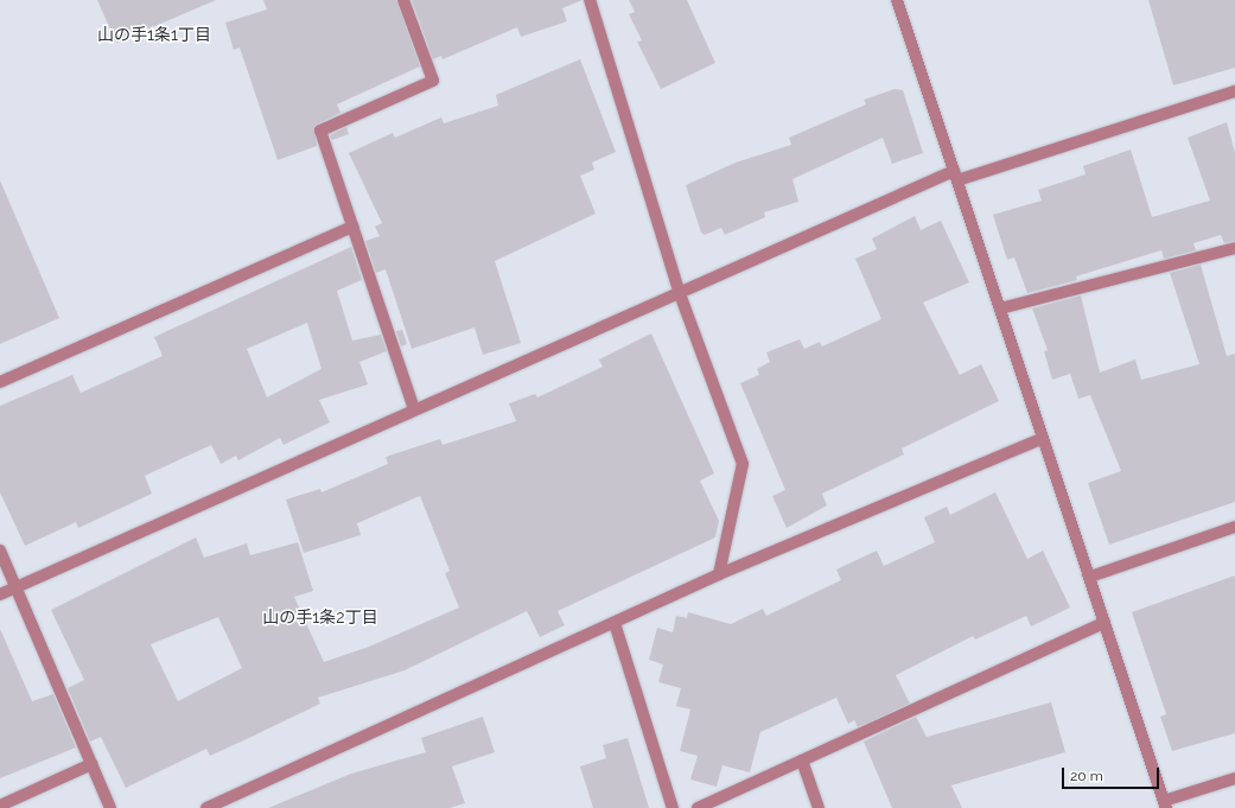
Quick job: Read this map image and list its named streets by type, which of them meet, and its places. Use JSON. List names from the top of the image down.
{
  "districts": ["山の手1条1丁目", "山の手1条2丁目"],
  "scale_bar": "20 m"
}
